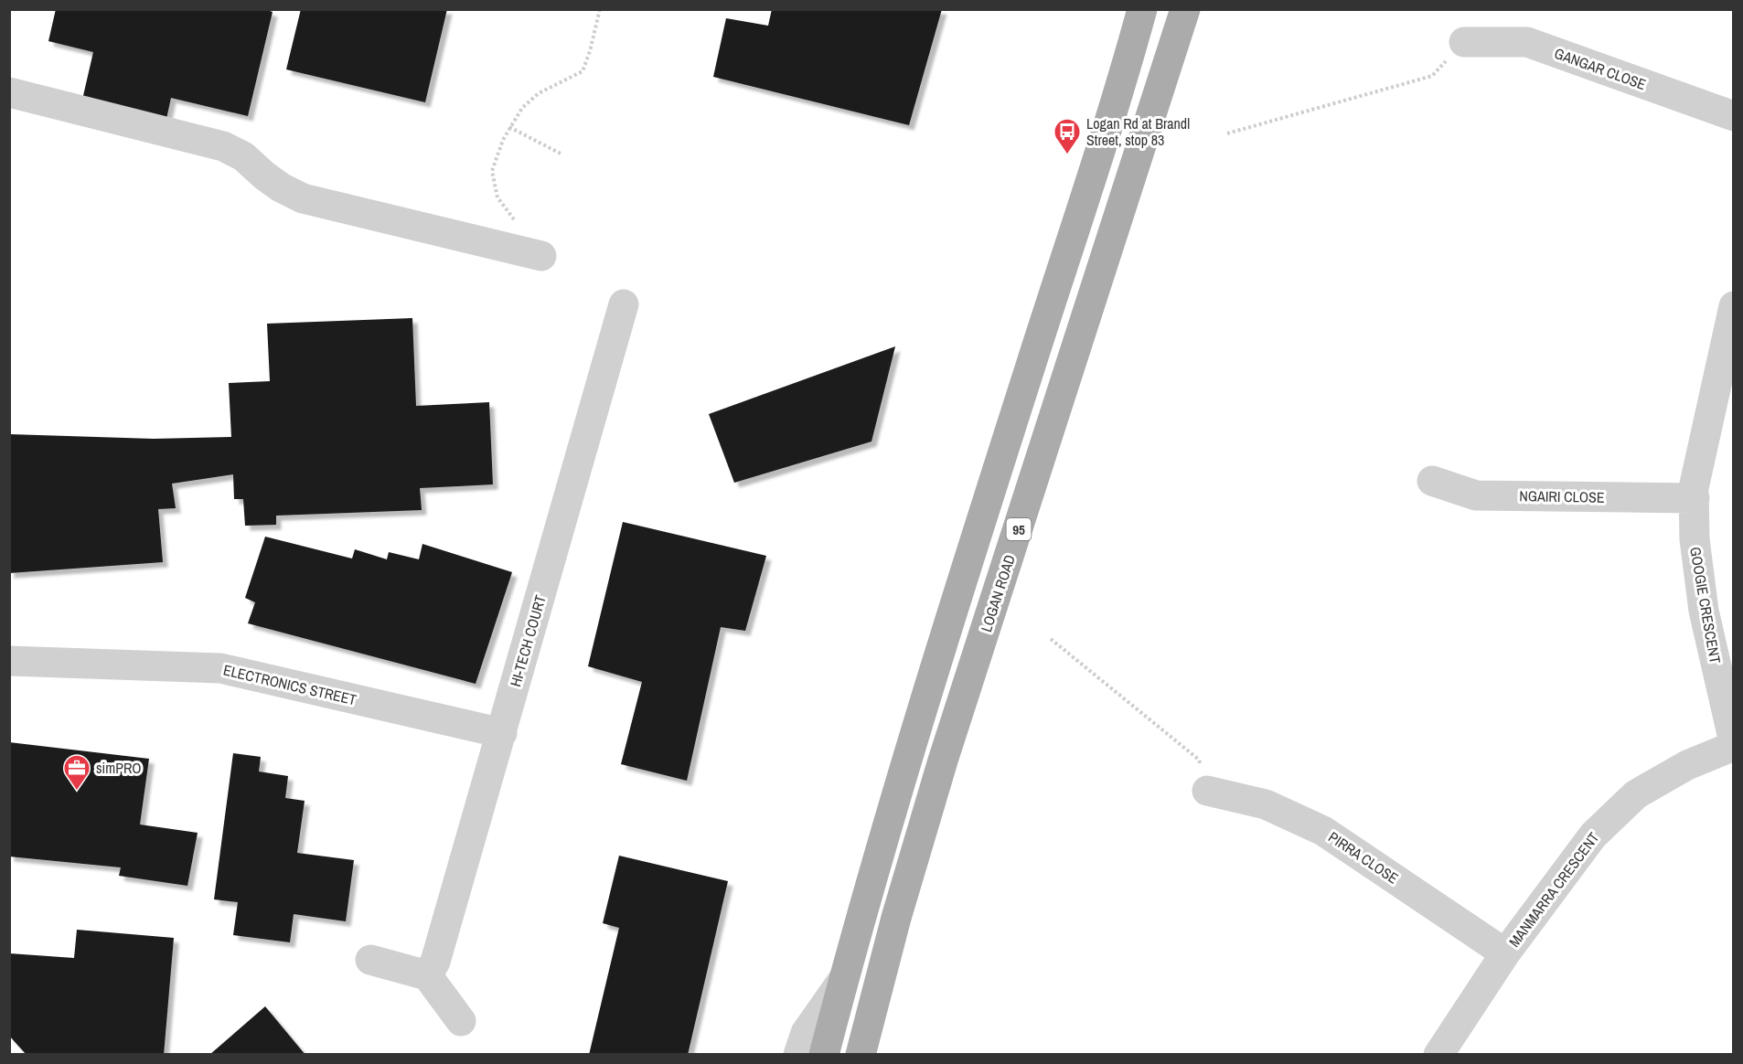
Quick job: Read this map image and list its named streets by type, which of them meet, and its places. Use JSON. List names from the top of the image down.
{
  "streets": {
    "main road": ["95", "LOGAN ROAD"],
    "street": [
      "GANGAR CLOSE",
      "NGAIRI CLOSE",
      "GOOGIE CRESCENT",
      "HI-TECH COURT",
      "ELECTRONICS STREET",
      "PIRRA CLOSE",
      "MANMARRA CRESCENT"
    ]
  },
  "crossings": [
    ["NGAIRI CLOSE", "GOOGIE CRESCENT"],
    ["GOOGIE CRESCENT", "MANMARRA CRESCENT"],
    ["HI-TECH COURT", "ELECTRONICS STREET"],
    ["PIRRA CLOSE", "MANMARRA CRESCENT"]
  ],
  "places": {
    "bus stop": ["Logan Rd at Brandl Street, stop 83"],
    "office": ["simPRO"]
  }
}
